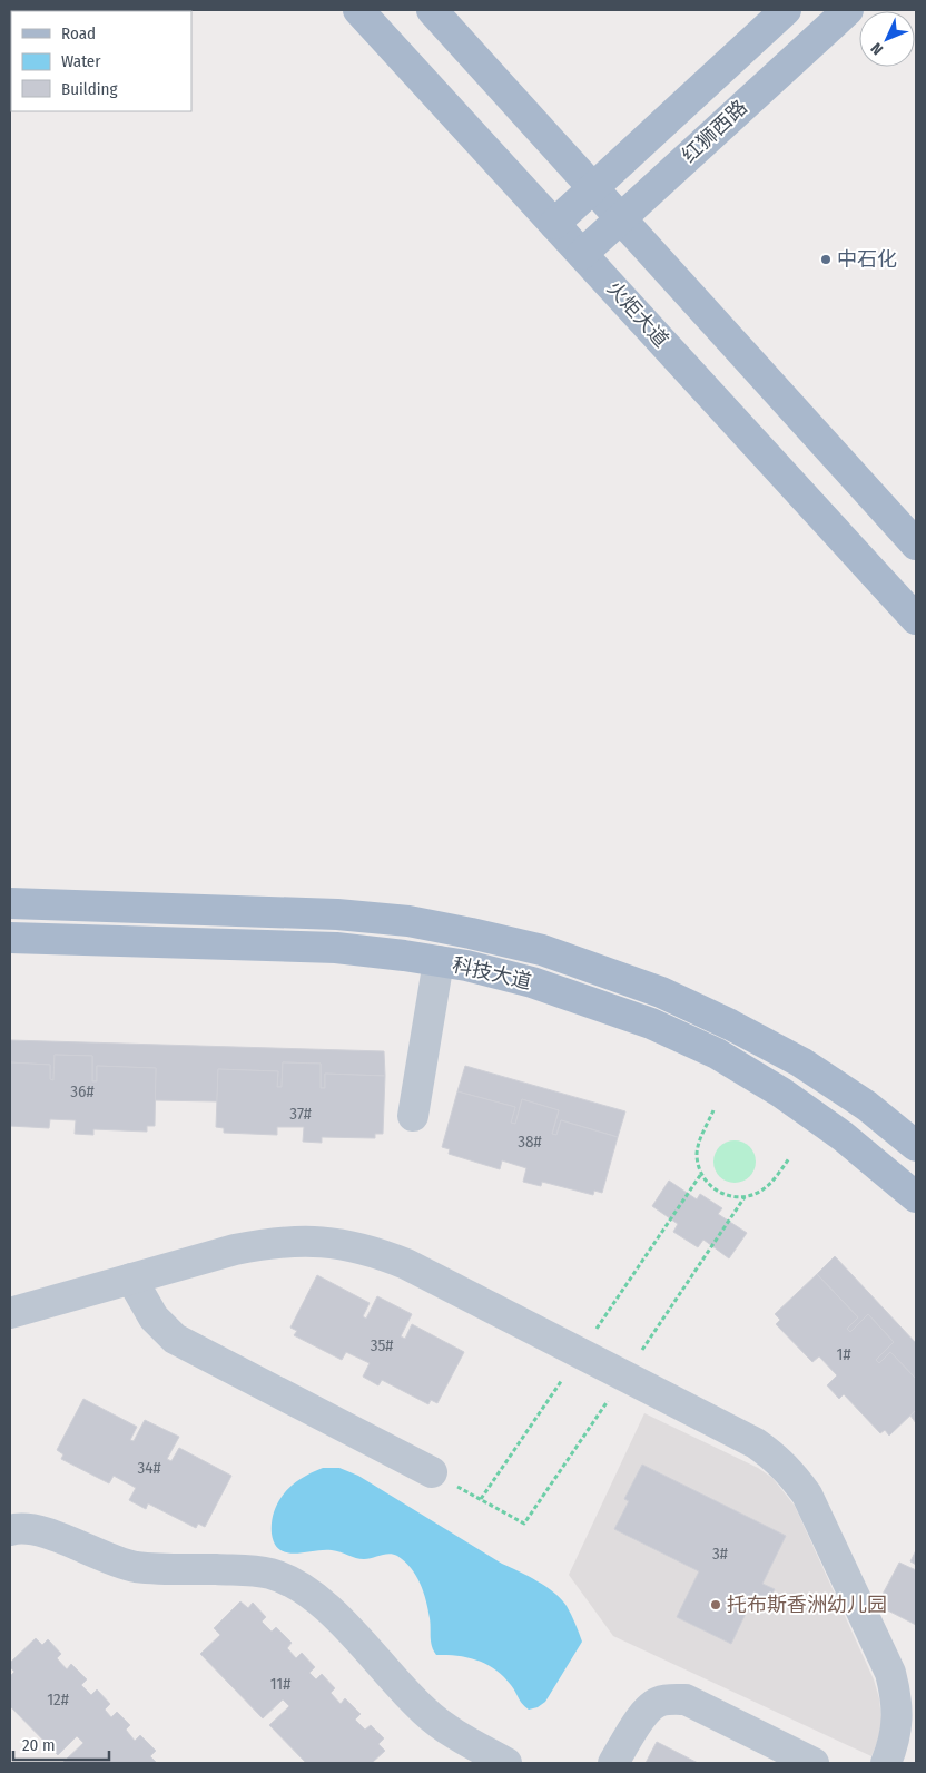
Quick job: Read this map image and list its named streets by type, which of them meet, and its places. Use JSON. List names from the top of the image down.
{
  "streets": {
    "main road": ["红狮西路", "火炬大道", "科技大道"]
  },
  "crossings": [
    ["红狮西路", "火炬大道"]
  ],
  "places": ["中石化", "托布斯香洲幼儿园"],
  "house_numbers": [
    "36#",
    "37#",
    "38#",
    "35#",
    "1#",
    "34#",
    "3#",
    "11#",
    "12#"
  ],
  "legend": ["Road", "Water", "Building"],
  "scale_bar": "20 m",
  "north": "bottom left"
}
